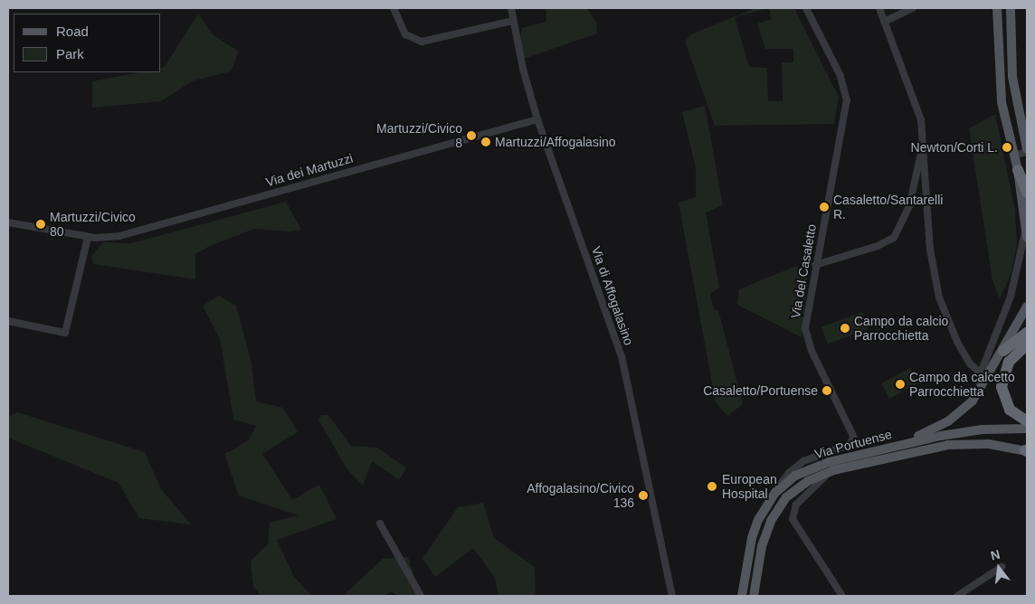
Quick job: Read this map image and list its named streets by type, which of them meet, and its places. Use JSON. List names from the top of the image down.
{
  "streets": {
    "main road": ["Via Portuense"],
    "street": ["Via dei Martuzzi", "Via del Casaletto", "Via di Affogalasino"]
  },
  "crossings": [
    ["Via dei Martuzzi", "Via di Affogalasino"],
    ["Via del Casaletto", "Via Portuense"]
  ],
  "places": [
    "Martuzzi/Civico 8",
    "Martuzzi/Affogalasino",
    "Newton/Corti L.",
    "Casaletto/Santarelli R.",
    "Martuzzi/Civico 80",
    "Campo da calcio Parrocchietta",
    "Campo da calcetto Parrocchietta",
    "Casaletto/Portuense",
    "European Hospital",
    "Affogalasino/Civico 136"
  ],
  "legend": ["Road", "Park"],
  "north": "top"
}
